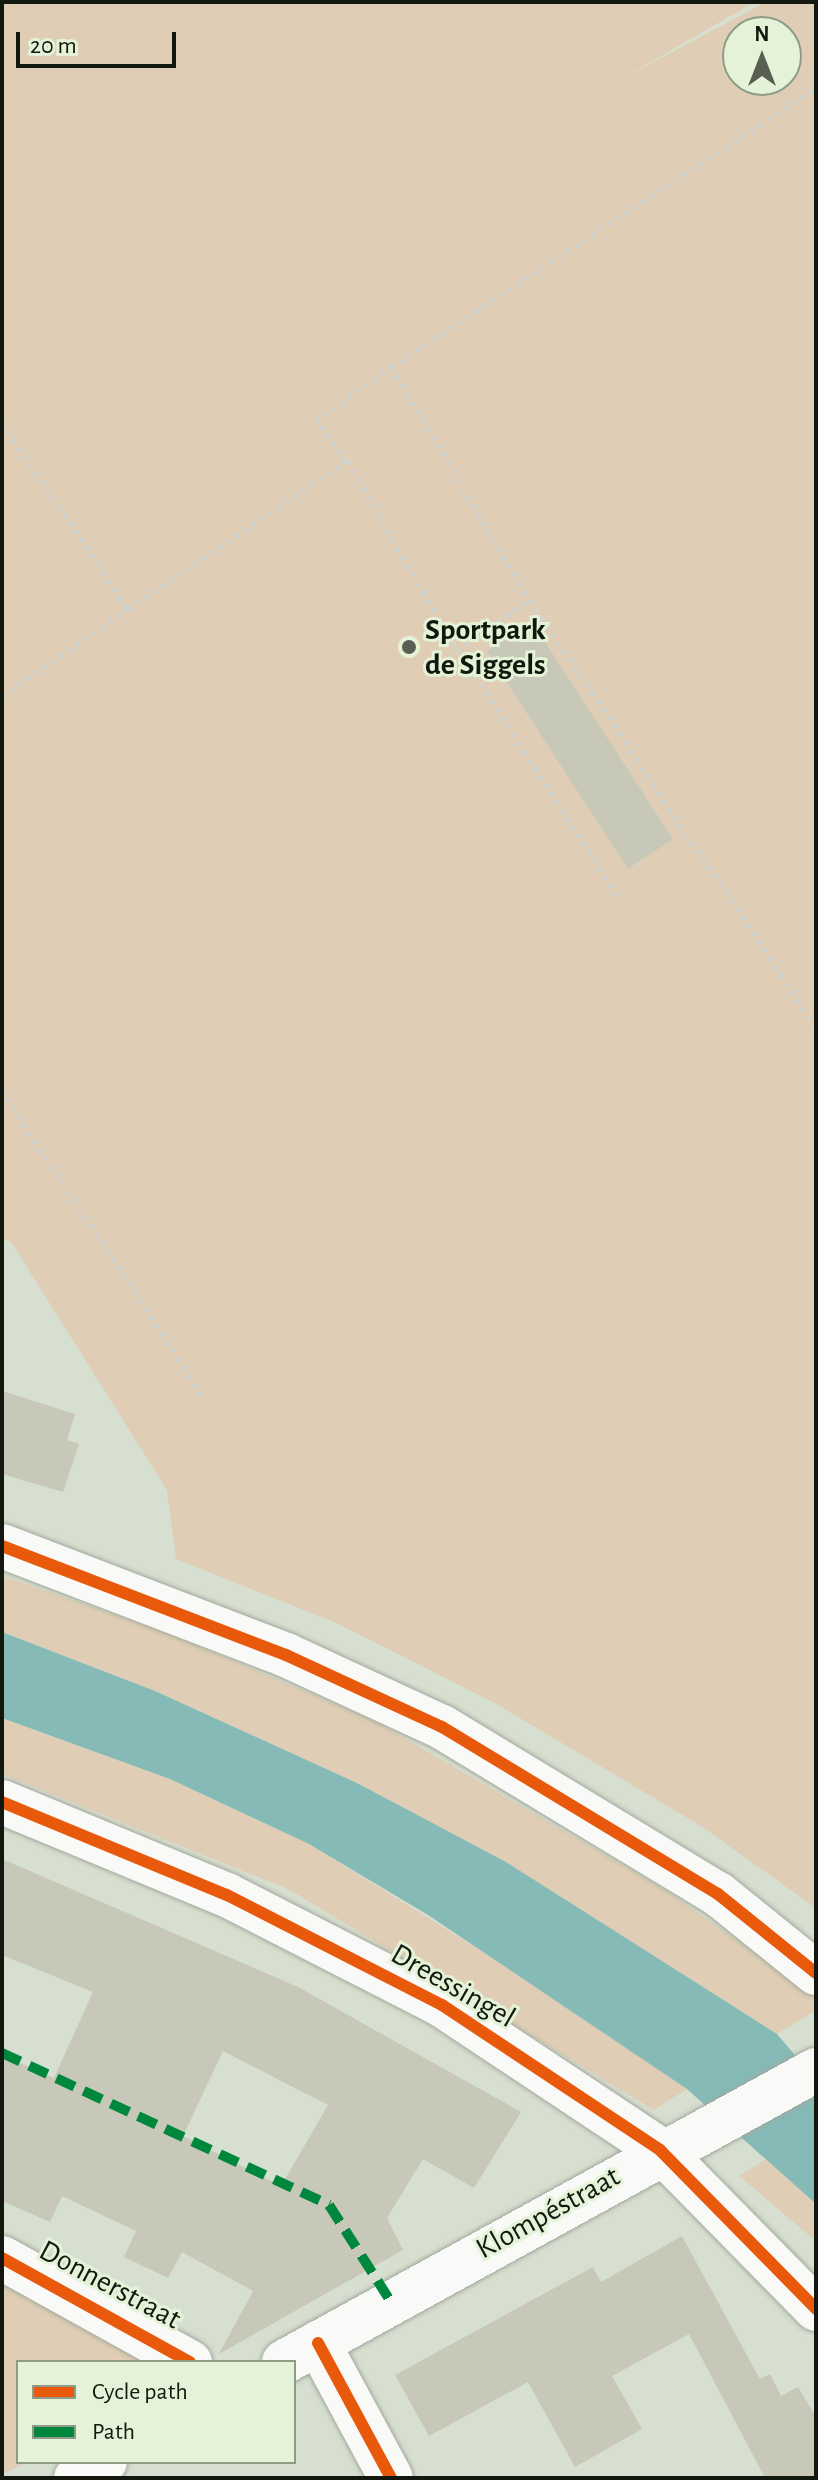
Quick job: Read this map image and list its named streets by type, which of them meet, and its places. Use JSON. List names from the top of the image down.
{
  "streets": {
    "street": ["Dreessingel", "Klompéstraat", "Donnerstraat"]
  },
  "crossings": [
    ["Dreessingel", "Klompéstraat"]
  ],
  "places": ["Sportpark de Siggels"],
  "legend": ["Cycle path", "Path"],
  "scale_bar": "20 m",
  "north": "top"
}
